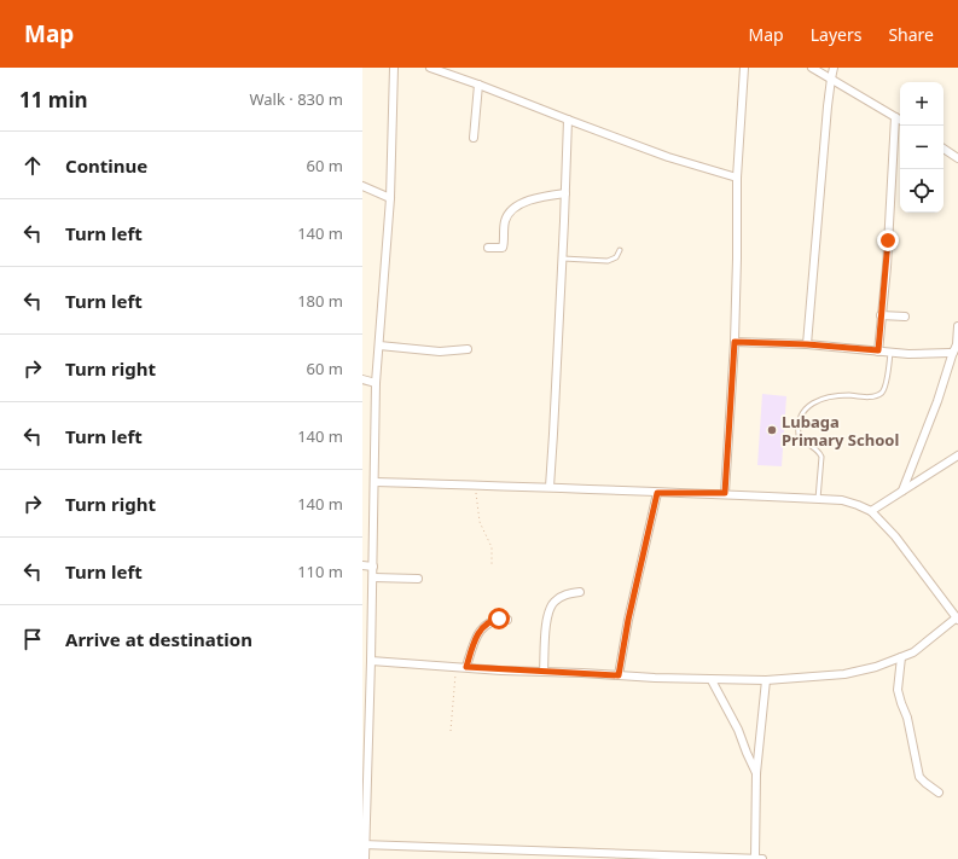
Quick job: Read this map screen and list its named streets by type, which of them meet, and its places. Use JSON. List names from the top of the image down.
{
  "places": ["Lubaga Primary School"],
  "page": {
    "header": "Map",
    "nav": ["Map", "Layers", "Share"],
    "heading": ["11 min", "Walk · 830 m"],
    "map_buttons": ["+", "−"],
    "list": [
      ["Continue", "60 m"],
      ["Turn left", "140 m"],
      ["Turn left", "180 m"],
      ["Turn right", "60 m"],
      ["Turn left", "140 m"],
      ["Turn right", "140 m"],
      ["Turn left", "110 m"],
      "Arrive at destination"
    ]
  }
}
